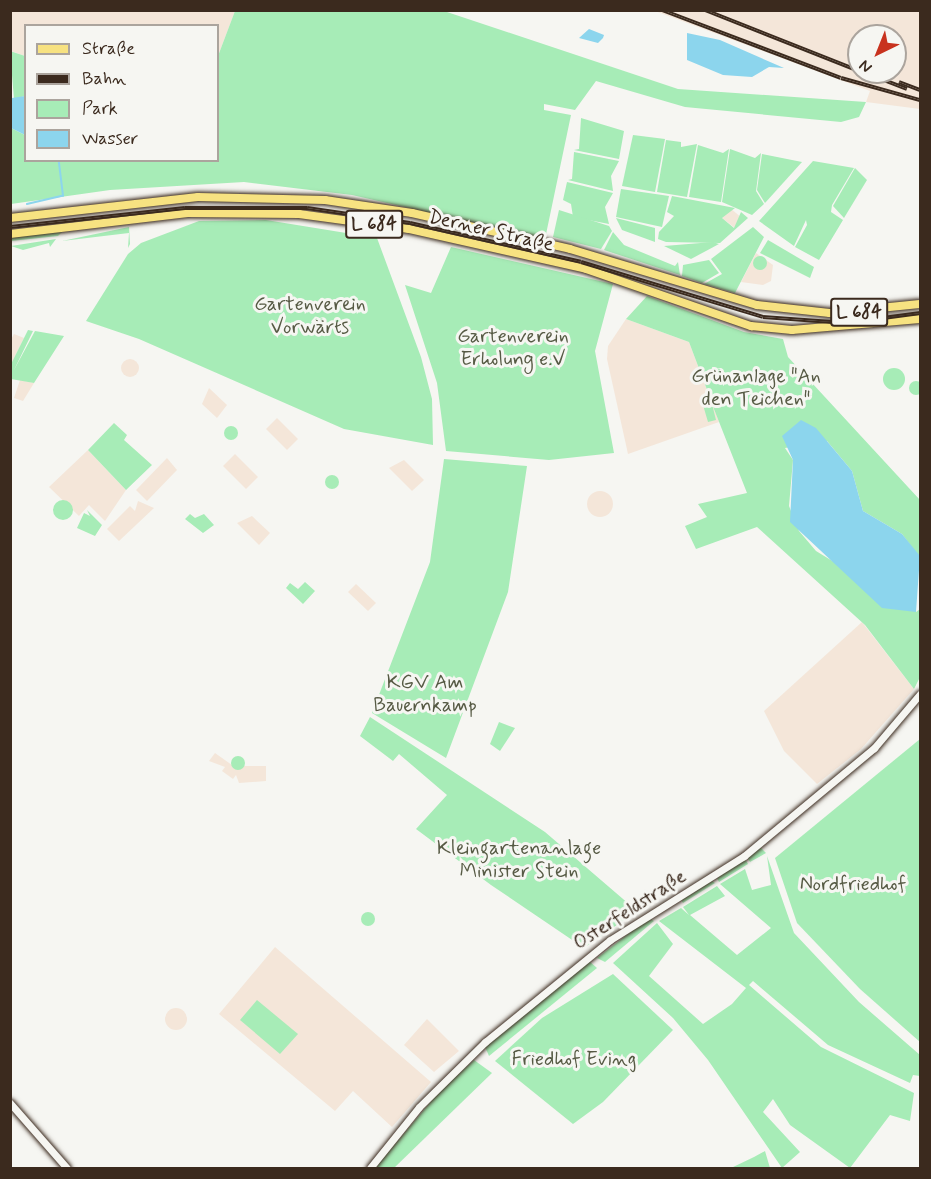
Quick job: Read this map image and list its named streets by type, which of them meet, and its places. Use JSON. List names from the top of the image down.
{
  "streets": {
    "main road": ["L 684", "Derner Straße"],
    "street": ["Osterfeldstraße"]
  },
  "parks": [
    "Gartenverein Vorwärts",
    "Gartenverein Erholung e.V",
    "Grünanlage \"An den Teichen\"",
    "KGV Am Bauernkamp",
    "Kleingartenanlage Minister Stein",
    "Nordfriedhof",
    "Friedhof Eving"
  ],
  "legend": [
    "Straße",
    "Bahn",
    "Park",
    "Wasser"
  ],
  "north": "bottom left"
}
